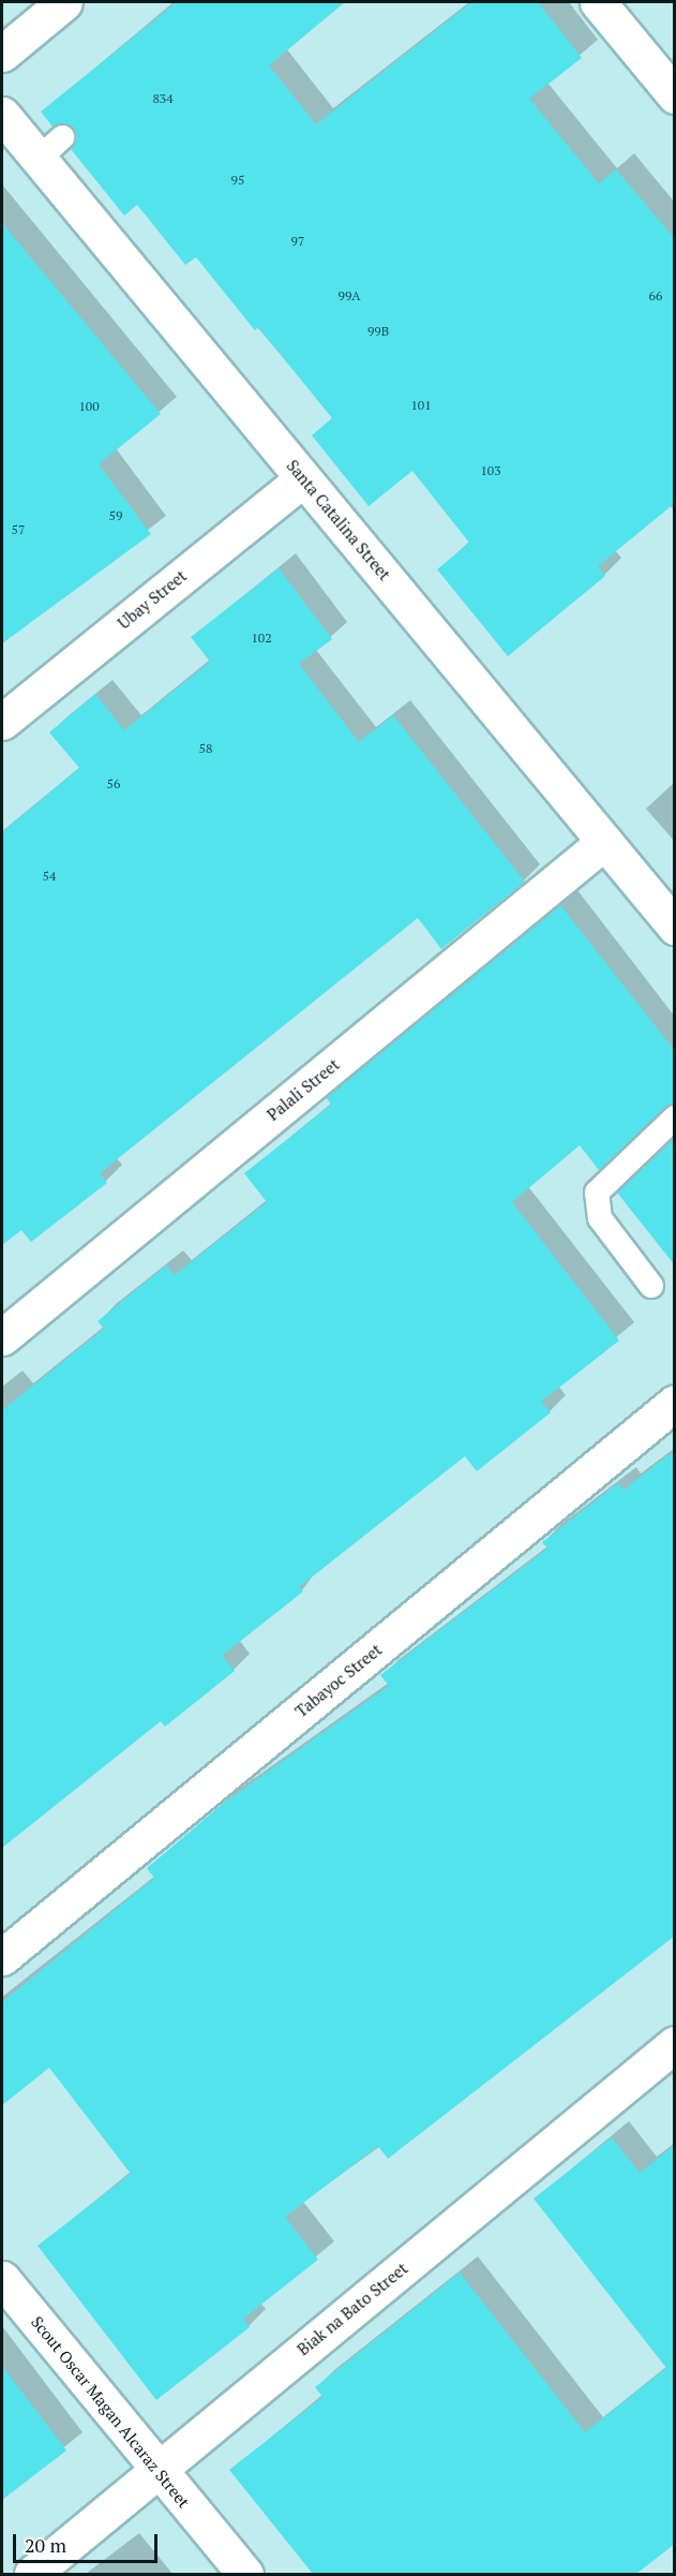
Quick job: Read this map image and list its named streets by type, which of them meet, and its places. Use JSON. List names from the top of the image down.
{
  "streets": {
    "street": [
      "Santa Catalina Street",
      "Ubay Street",
      "Palali Street",
      "Tabayoc Street",
      "Biak na Bato Street",
      "Scout Oscar Magan Alcaraz Street"
    ]
  },
  "crossings": [
    ["Santa Catalina Street", "Ubay Street"],
    ["Santa Catalina Street", "Palali Street"],
    ["Biak na Bato Street", "Scout Oscar Magan Alcaraz Street"]
  ],
  "house_numbers": [
    "834",
    "95",
    "97",
    "99A",
    "66",
    "99B",
    "101",
    "100",
    "103",
    "59",
    "57",
    "102",
    "58",
    "56",
    "54"
  ],
  "scale_bar": "20 m"
}
